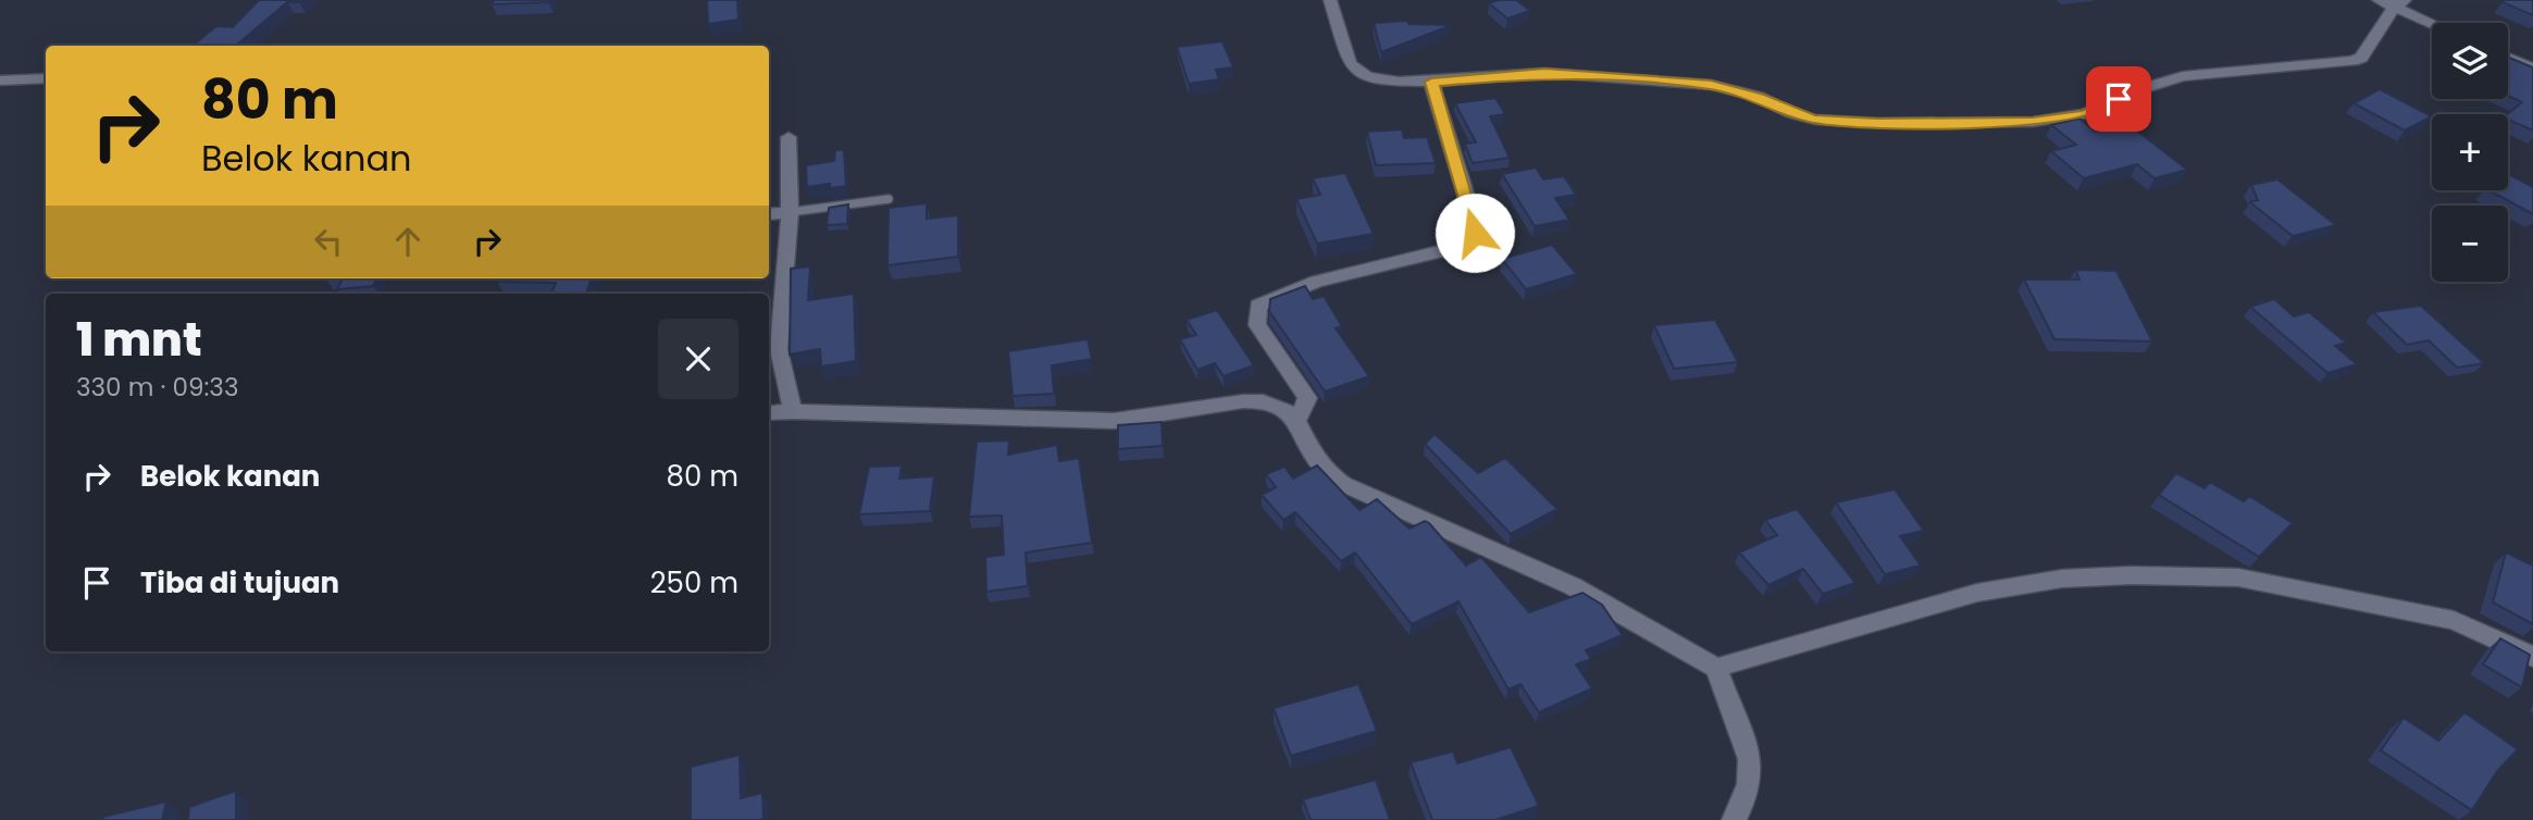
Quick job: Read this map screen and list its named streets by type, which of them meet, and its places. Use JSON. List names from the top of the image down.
{
  "page": {
    "map_buttons": ["+", "−"],
    "turn": ["80 m", "Belok kanan"],
    "heading": ["1 mnt", "330 m · 09:33"],
    "list": [
      {
        "name": "Belok kanan",
        "value": "80 m"
      },
      {
        "name": "Tiba di tujuan",
        "value": "250 m"
      }
    ]
  }
}
